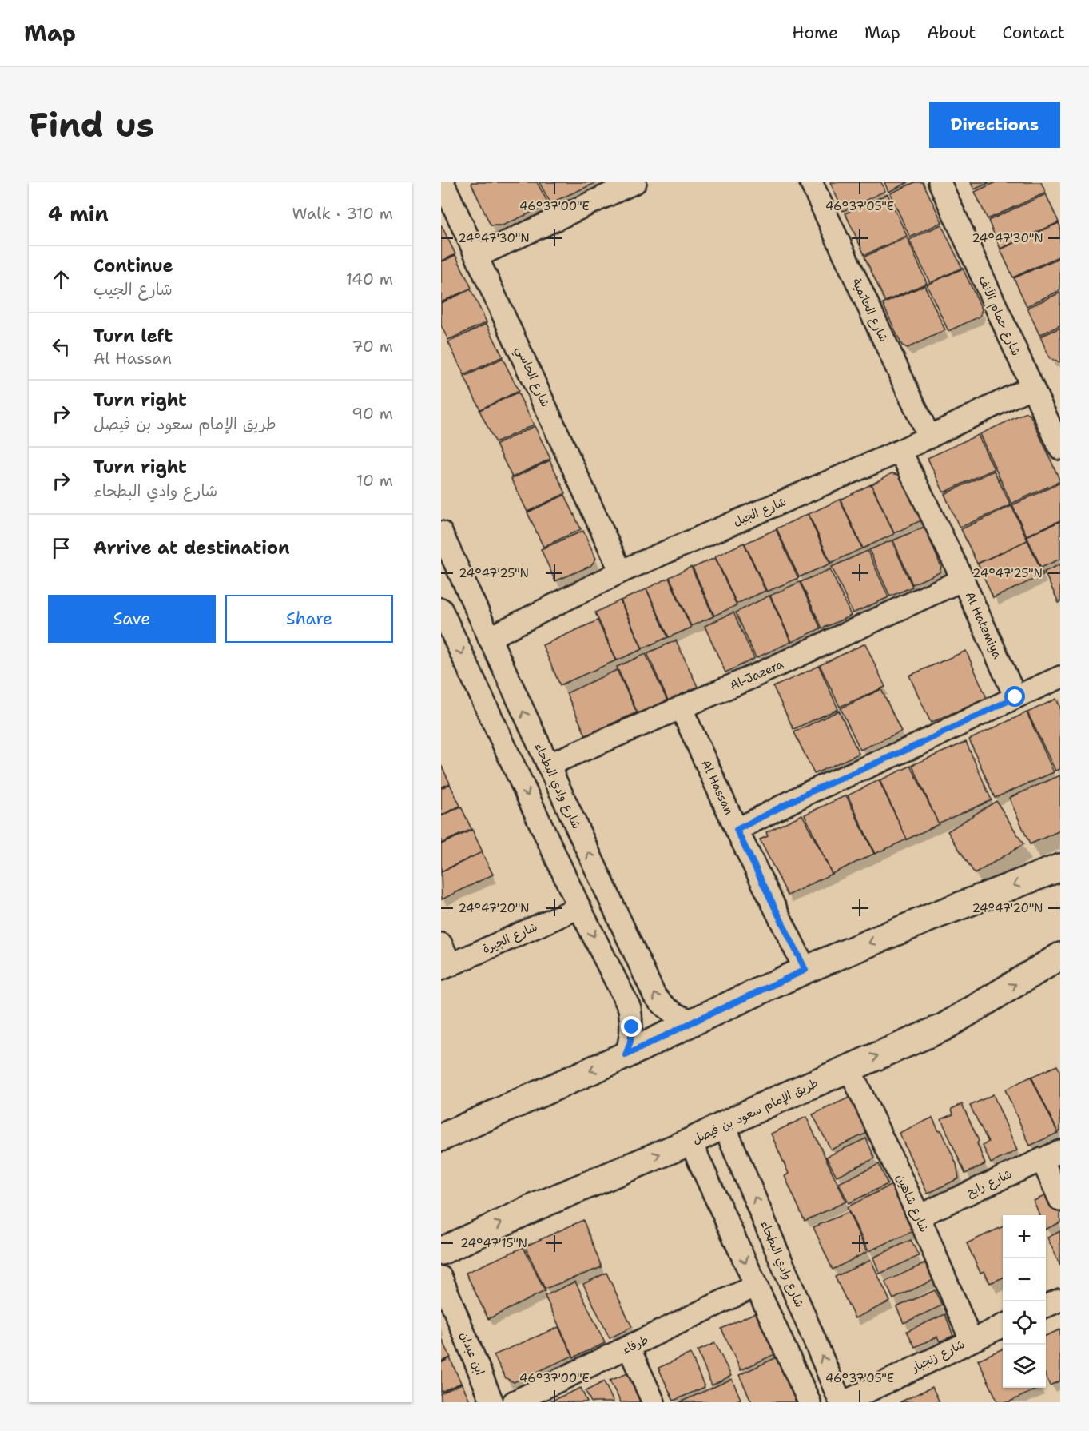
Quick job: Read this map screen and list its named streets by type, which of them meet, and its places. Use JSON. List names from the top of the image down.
{
  "streets": {
    "main road": ["طريق الإمام سعود بن فيصل"],
    "street": [
      "شارع الحاتمية",
      "شارع حمام الأنف",
      "شارع الحاسي",
      "شارع الجيل",
      "Al Hatemiya",
      "Al-Jazera",
      "شارع وادي البطحاء",
      "Al Hassan",
      "شارع الجيرة",
      "شارع رابح",
      "شارع شاهين",
      "طرفاء",
      "ابن عبدان",
      "شارع زنجبار"
    ]
  },
  "crossings": [
    ["شارع الحاتمية", "شارع الجيل"],
    ["شارع حمام الأنف", "شارع الجيل"],
    ["شارع الحاسي", "شارع الجيل"],
    ["شارع الجيل", "Al Hatemiya"],
    ["شارع الجيل", "شارع وادي البطحاء"],
    ["Al Hatemiya", "Al-Jazera"],
    ["Al-Jazera", "شارع وادي البطحاء"],
    ["Al-Jazera", "Al Hassan"],
    ["شارع وادي البطحاء", "طريق الإمام سعود بن فيصل"],
    ["شارع وادي البطحاء", "شارع زنجبار"],
    ["طريق الإمام سعود بن فيصل", "شارع شاهين"],
    ["شارع رابح", "شارع شاهين"],
    ["شارع شاهين", "شارع زنجبار"]
  ],
  "page": {
    "header": "Map",
    "nav": [
      "Home",
      "Map",
      "About",
      "Contact"
    ],
    "buttons": [
      "Directions",
      ["Save", "Share"]
    ],
    "title": "Find us",
    "heading": ["4 min", "Walk · 310 m"],
    "list": [
      ["Continue", "شارع الجيب", "140 m"],
      ["Turn left", "Al Hassan", "70 m"],
      ["Turn right", "طريق الإمام سعود بن فيصل", "90 m"],
      ["Turn right", "شارع وادي البطحاء", "10 m"],
      "Arrive at destination"
    ],
    "map_buttons": ["+", "−"]
  },
  "coordinates": [
    "46°37'00\"E",
    "46°37'05\"E",
    "24°47'30\"N",
    "24°47'25\"N",
    "24°47'20\"N",
    "24°47'15\"N"
  ]
}
